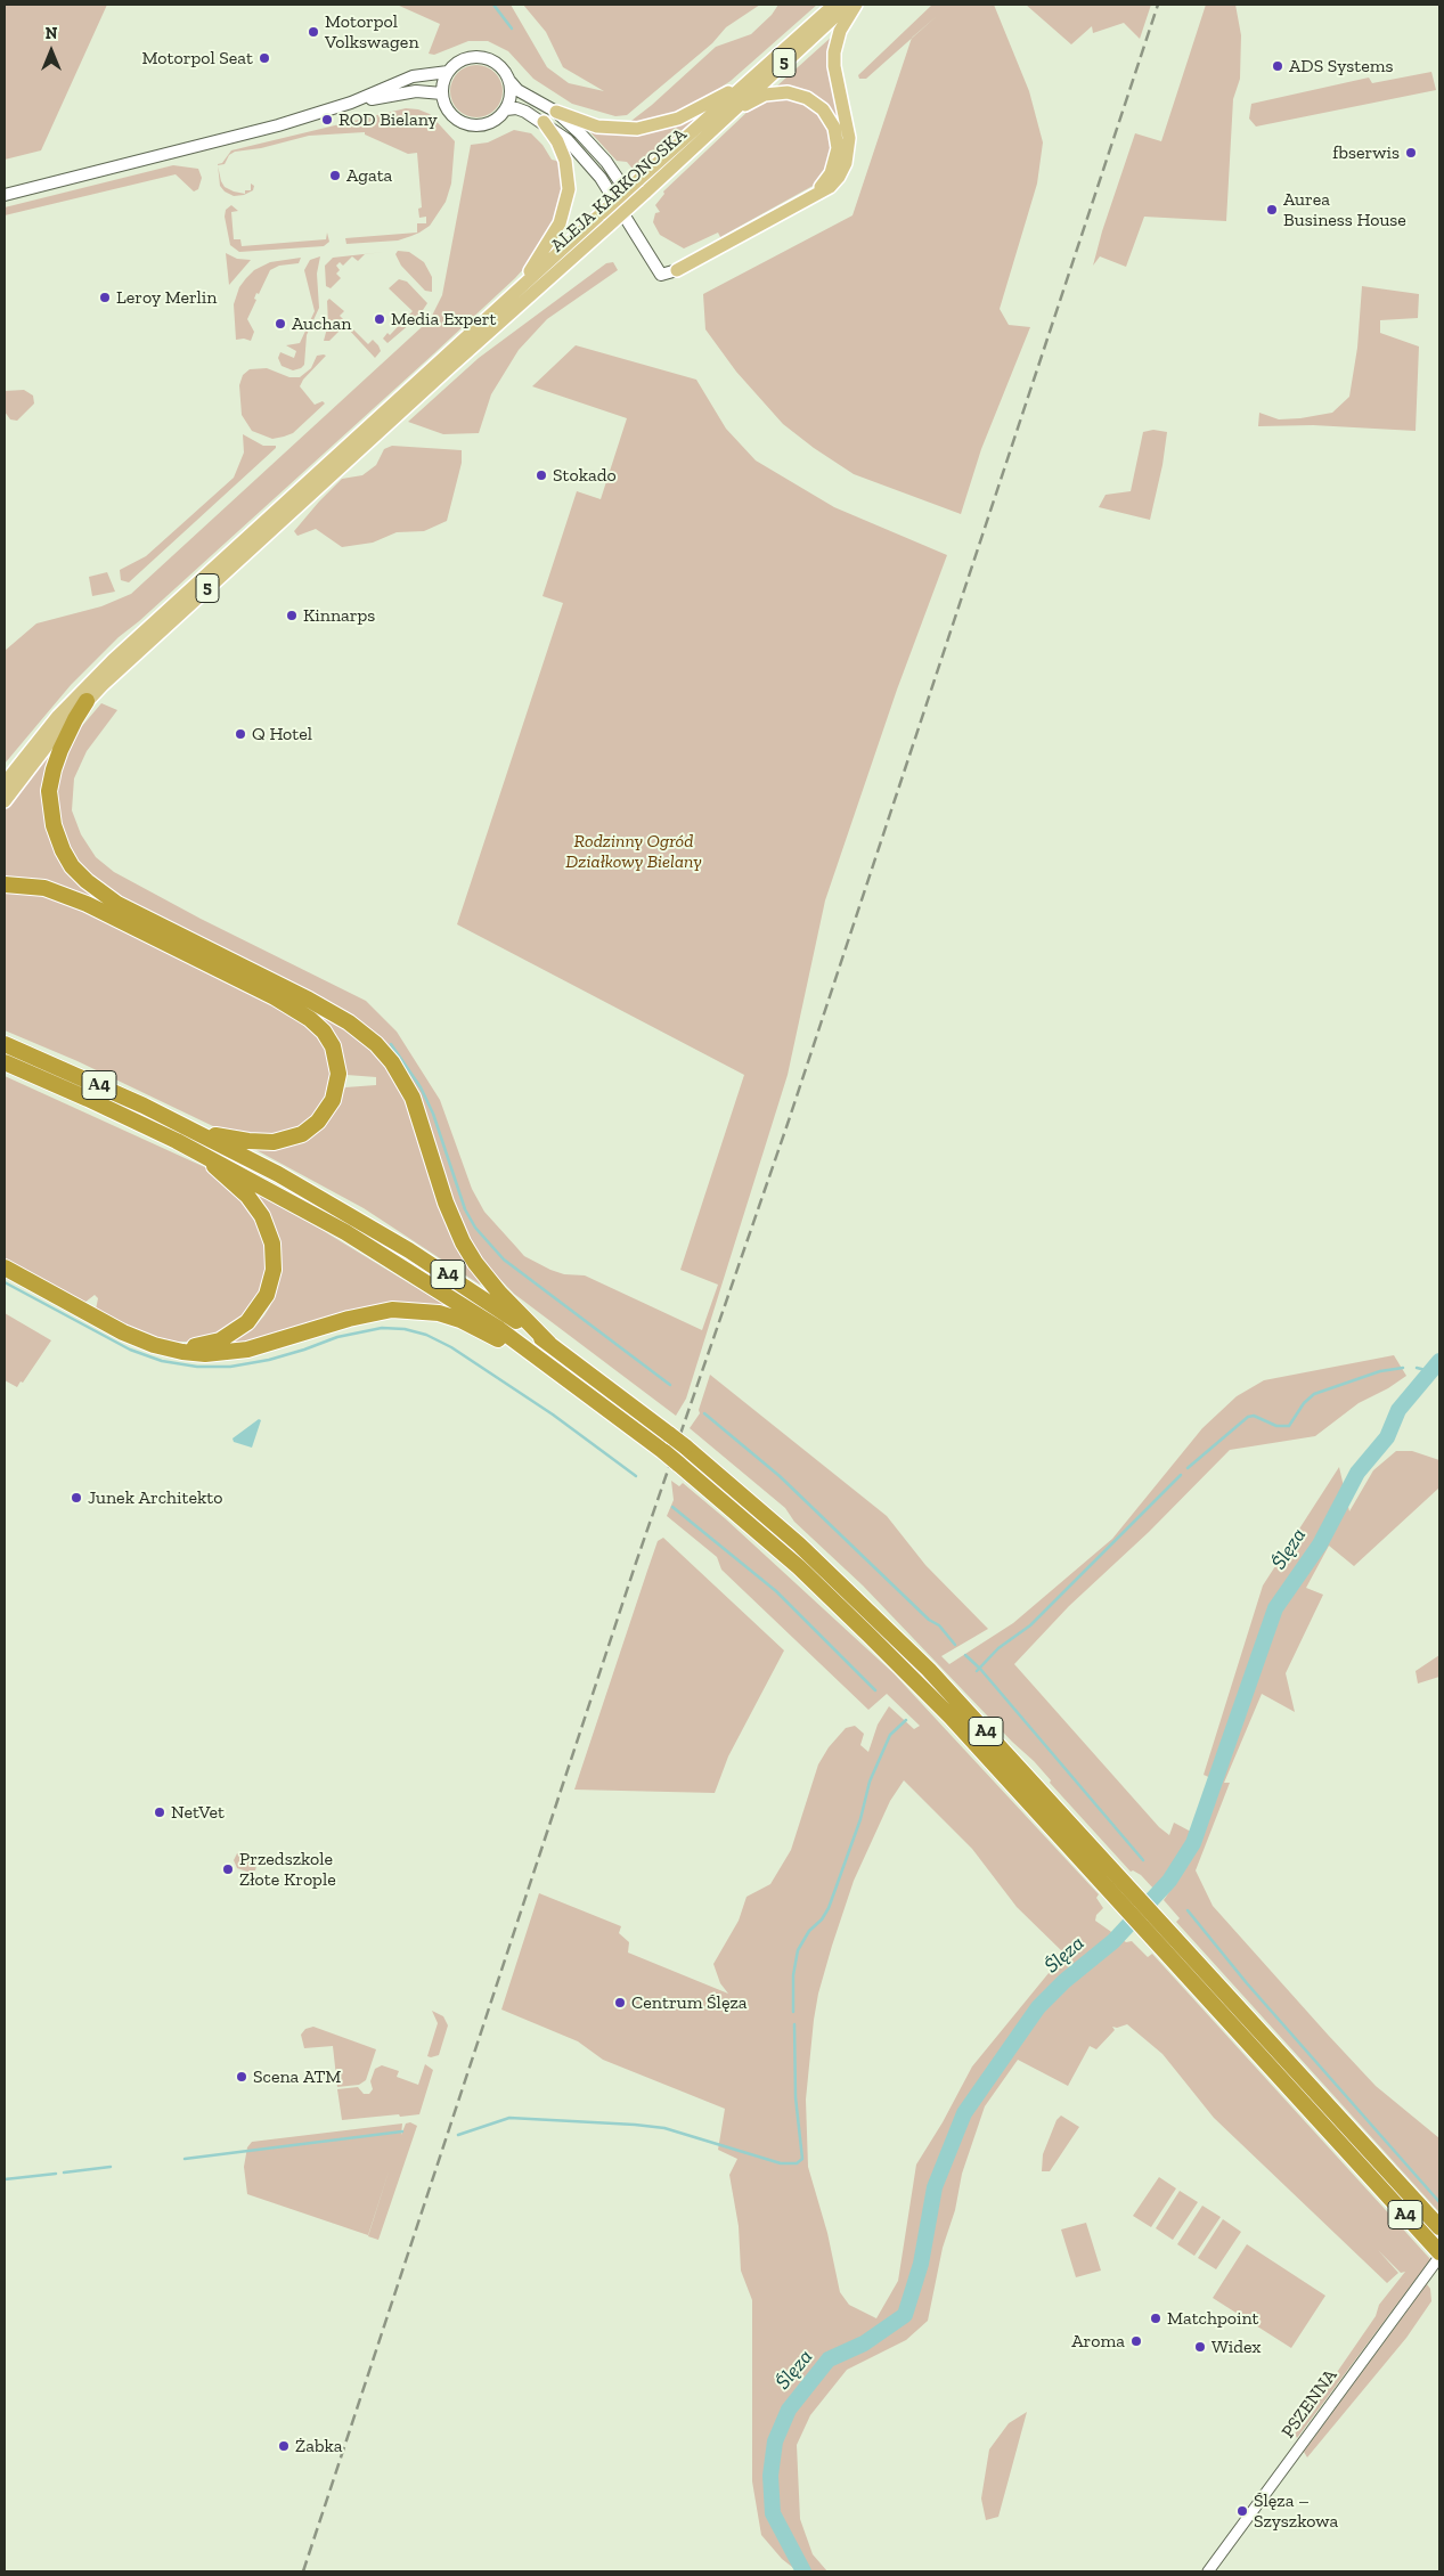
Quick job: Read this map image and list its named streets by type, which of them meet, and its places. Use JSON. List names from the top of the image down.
{
  "streets": {
    "highway": ["А4", "A4"],
    "main road": ["5", "ALEJA KARKONOSKA"],
    "street": ["PSZENNA"]
  },
  "crossings": [
    ["5", "ALEJA KARKONOSKA"],
    ["А4", "A4"],
    ["A4", "PSZENNA"]
  ],
  "water": ["Ślęza"],
  "parks": ["Rodzinny Ogród Działkowy Bielany"],
  "places": [
    "Motorpol Volkswagen",
    "Motorpol Seat",
    "ADS Systems",
    "ROD Bielany",
    "fbserwis",
    "Agata",
    "Aurea Business House",
    "Leroy Merlin",
    "Media Expert",
    "Auchan",
    "Stokado",
    "Kinnarps",
    "Q Hotel",
    "Junek Architekto",
    "NetVet",
    "Przedszkole Złote Krople",
    "Centrum Ślęza",
    "Scena ATM",
    "Matchpoint",
    "Aroma",
    "Widex",
    "Żabka",
    "Ślęza – Szyszkowa"
  ],
  "north": "top"
}
